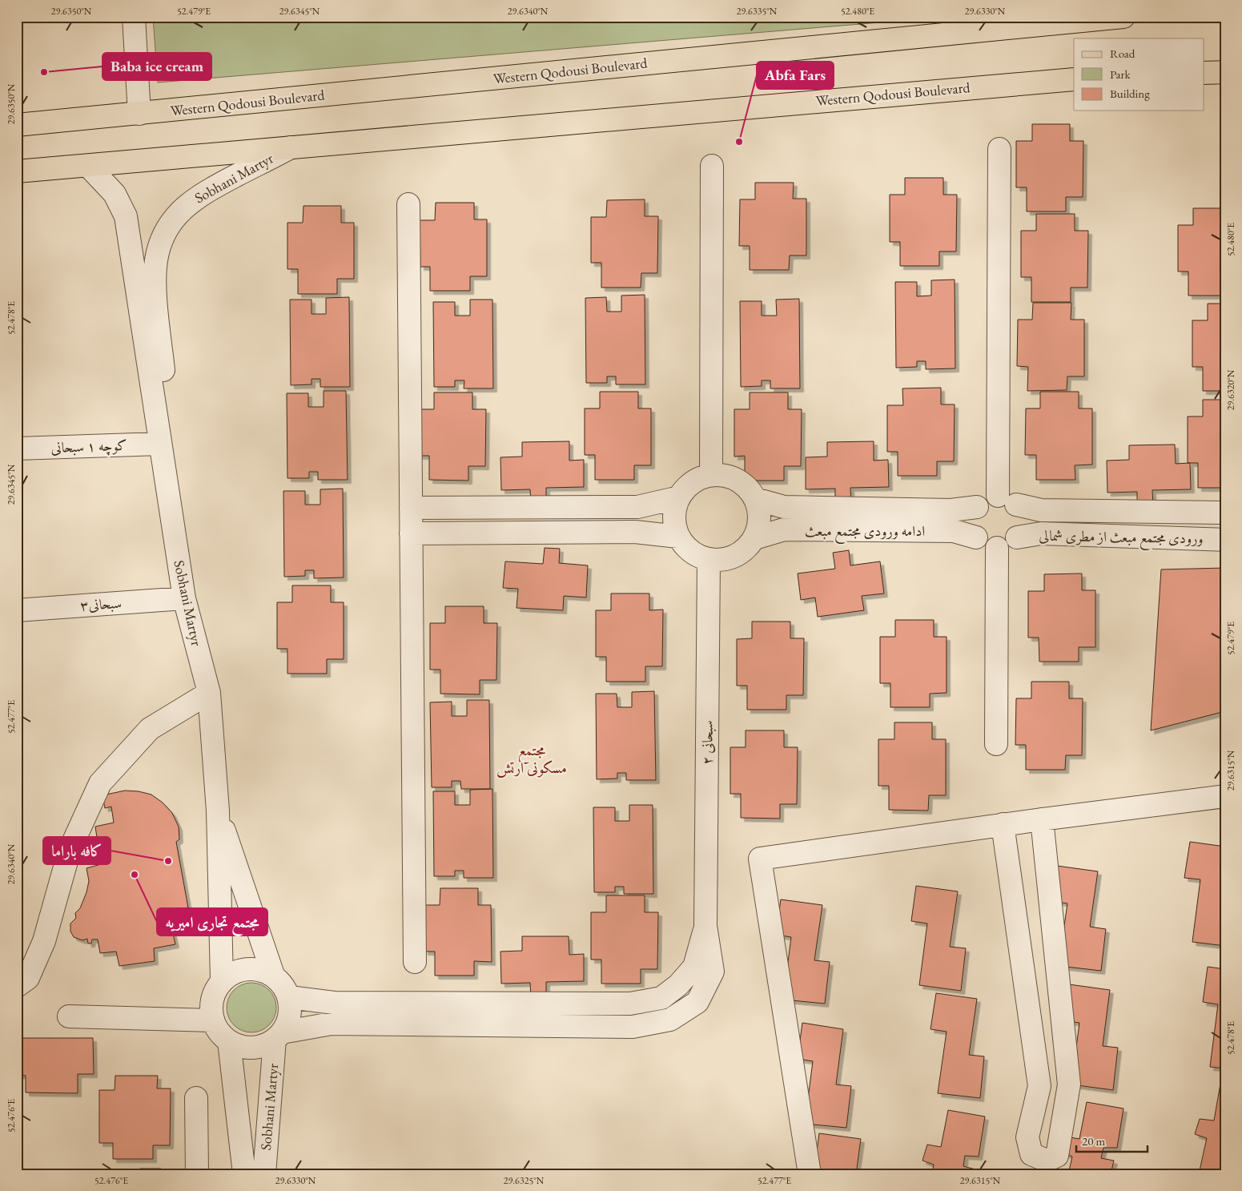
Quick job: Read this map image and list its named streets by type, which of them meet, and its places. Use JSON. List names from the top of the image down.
{
  "streets": {
    "main road": ["Western Qodousi Boulevard"],
    "street": [
      "Sobhani Martyr",
      "کوچه ۱ سبحانی",
      "ادامه ورودی مجتمع مبعث",
      "ورودی مجتمع مبعث از مطری شمالی",
      "سبحانی۳",
      "سبحانی ۲"
    ]
  },
  "crossings": [
    ["Western Qodousi Boulevard", "Sobhani Martyr"],
    ["Sobhani Martyr", "کوچه ۱ سبحانی"],
    ["Sobhani Martyr", "سبحانی۳"],
    ["ادامه ورودی مجتمع مبعث", "ورودی مجتمع مبعث از مطری شمالی"],
    ["ادامه ورودی مجتمع مبعث", "سبحانی ۲"]
  ],
  "districts": ["مجتمع مسکونی ارتش"],
  "places": [
    "Baba ice cream",
    "Abfa Fars",
    "کافه باراما",
    "مجتمع تجاری امیریه"
  ],
  "legend": ["Road", "Park", "Building"],
  "scale_bar": "20 m",
  "coordinates": [
    "29.6350°N",
    "52.479°E",
    "29.6345°N",
    "29.6340°N",
    "29.6335°N",
    "52.480°E",
    "29.6330°N",
    "52.478°E",
    "29.6320°N",
    "52.477°E",
    "29.6315°N",
    "52.476°E",
    "29.6325°N"
  ]
}
